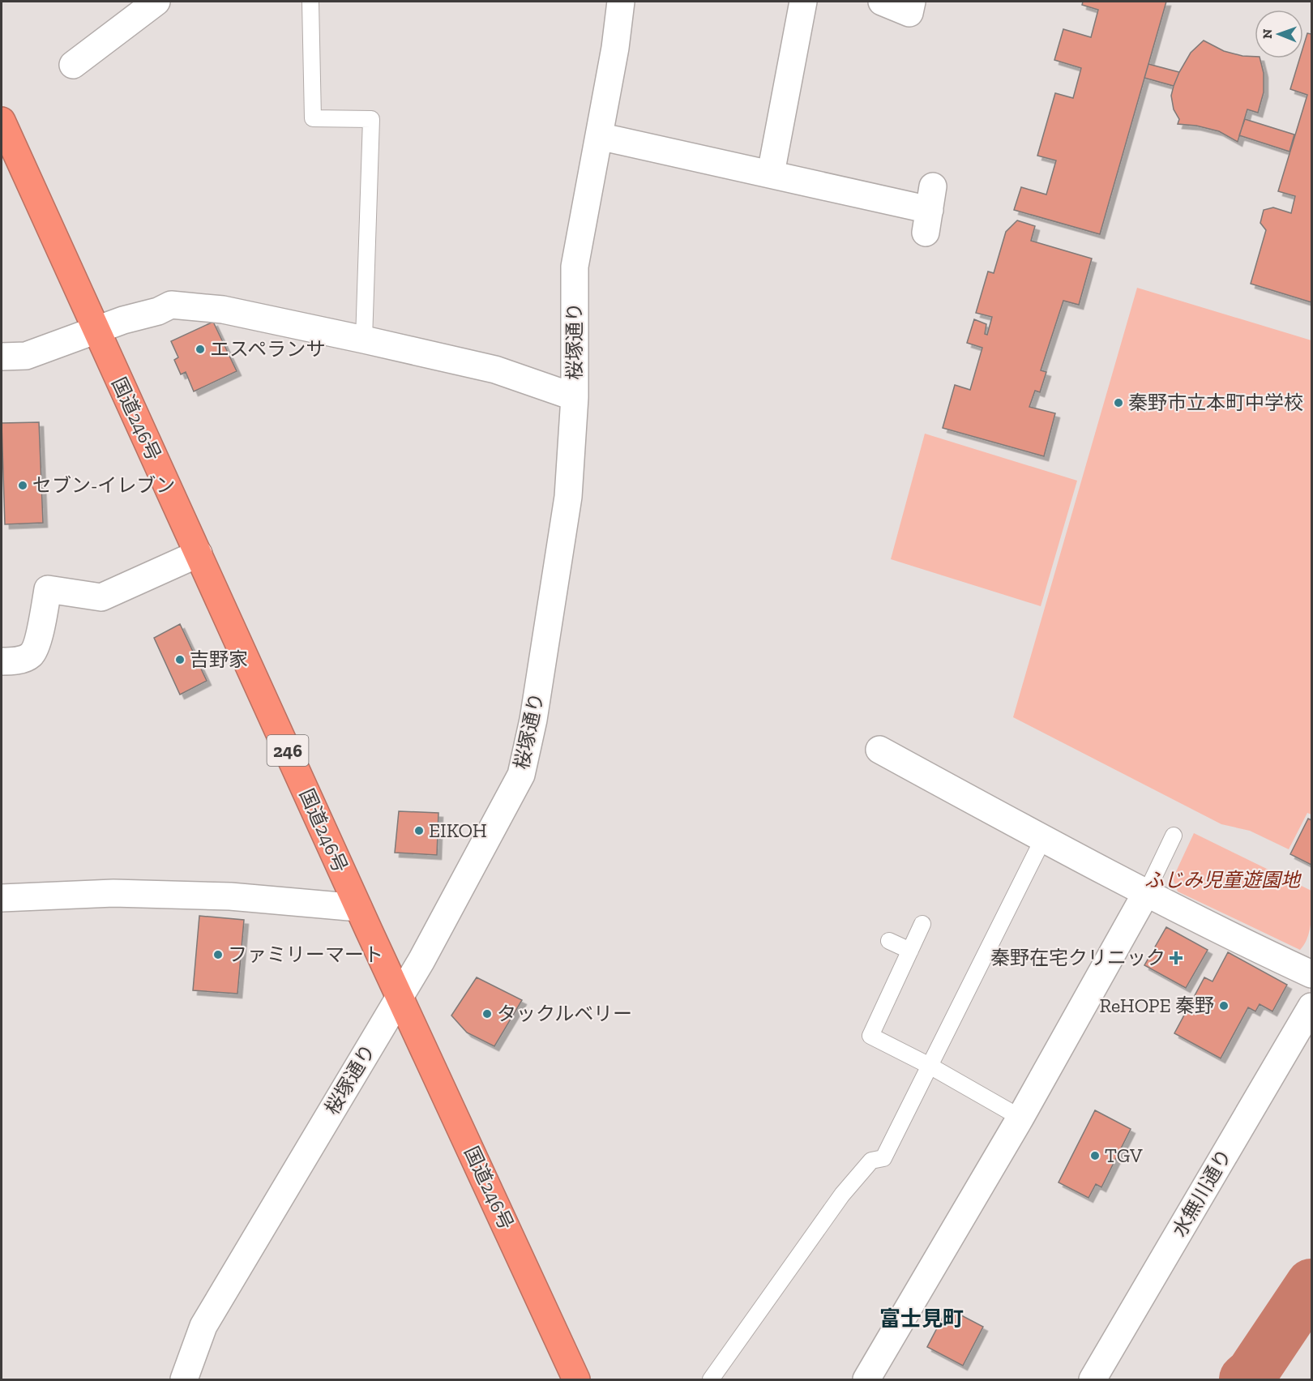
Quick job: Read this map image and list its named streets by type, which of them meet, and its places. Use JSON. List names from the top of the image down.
{
  "streets": {
    "highway": ["国道246号", "246"],
    "street": ["桜塚通り", "水無川通り"]
  },
  "crossings": [
    ["桜塚通り", "国道246号"]
  ],
  "districts": ["富士見町"],
  "parks": ["ふじみ児童遊園地"],
  "places": {
    "other": [
      "エスペランサ",
      "秦野市立本町中学校",
      "セブン-イレブン",
      "吉野家",
      "EIKOH",
      "ファミリーマート",
      "ReHOPE 秦野",
      "タックルベリー",
      "TGV"
    ],
    "health": ["秦野在宅クリニック"]
  },
  "north": "left"
}
